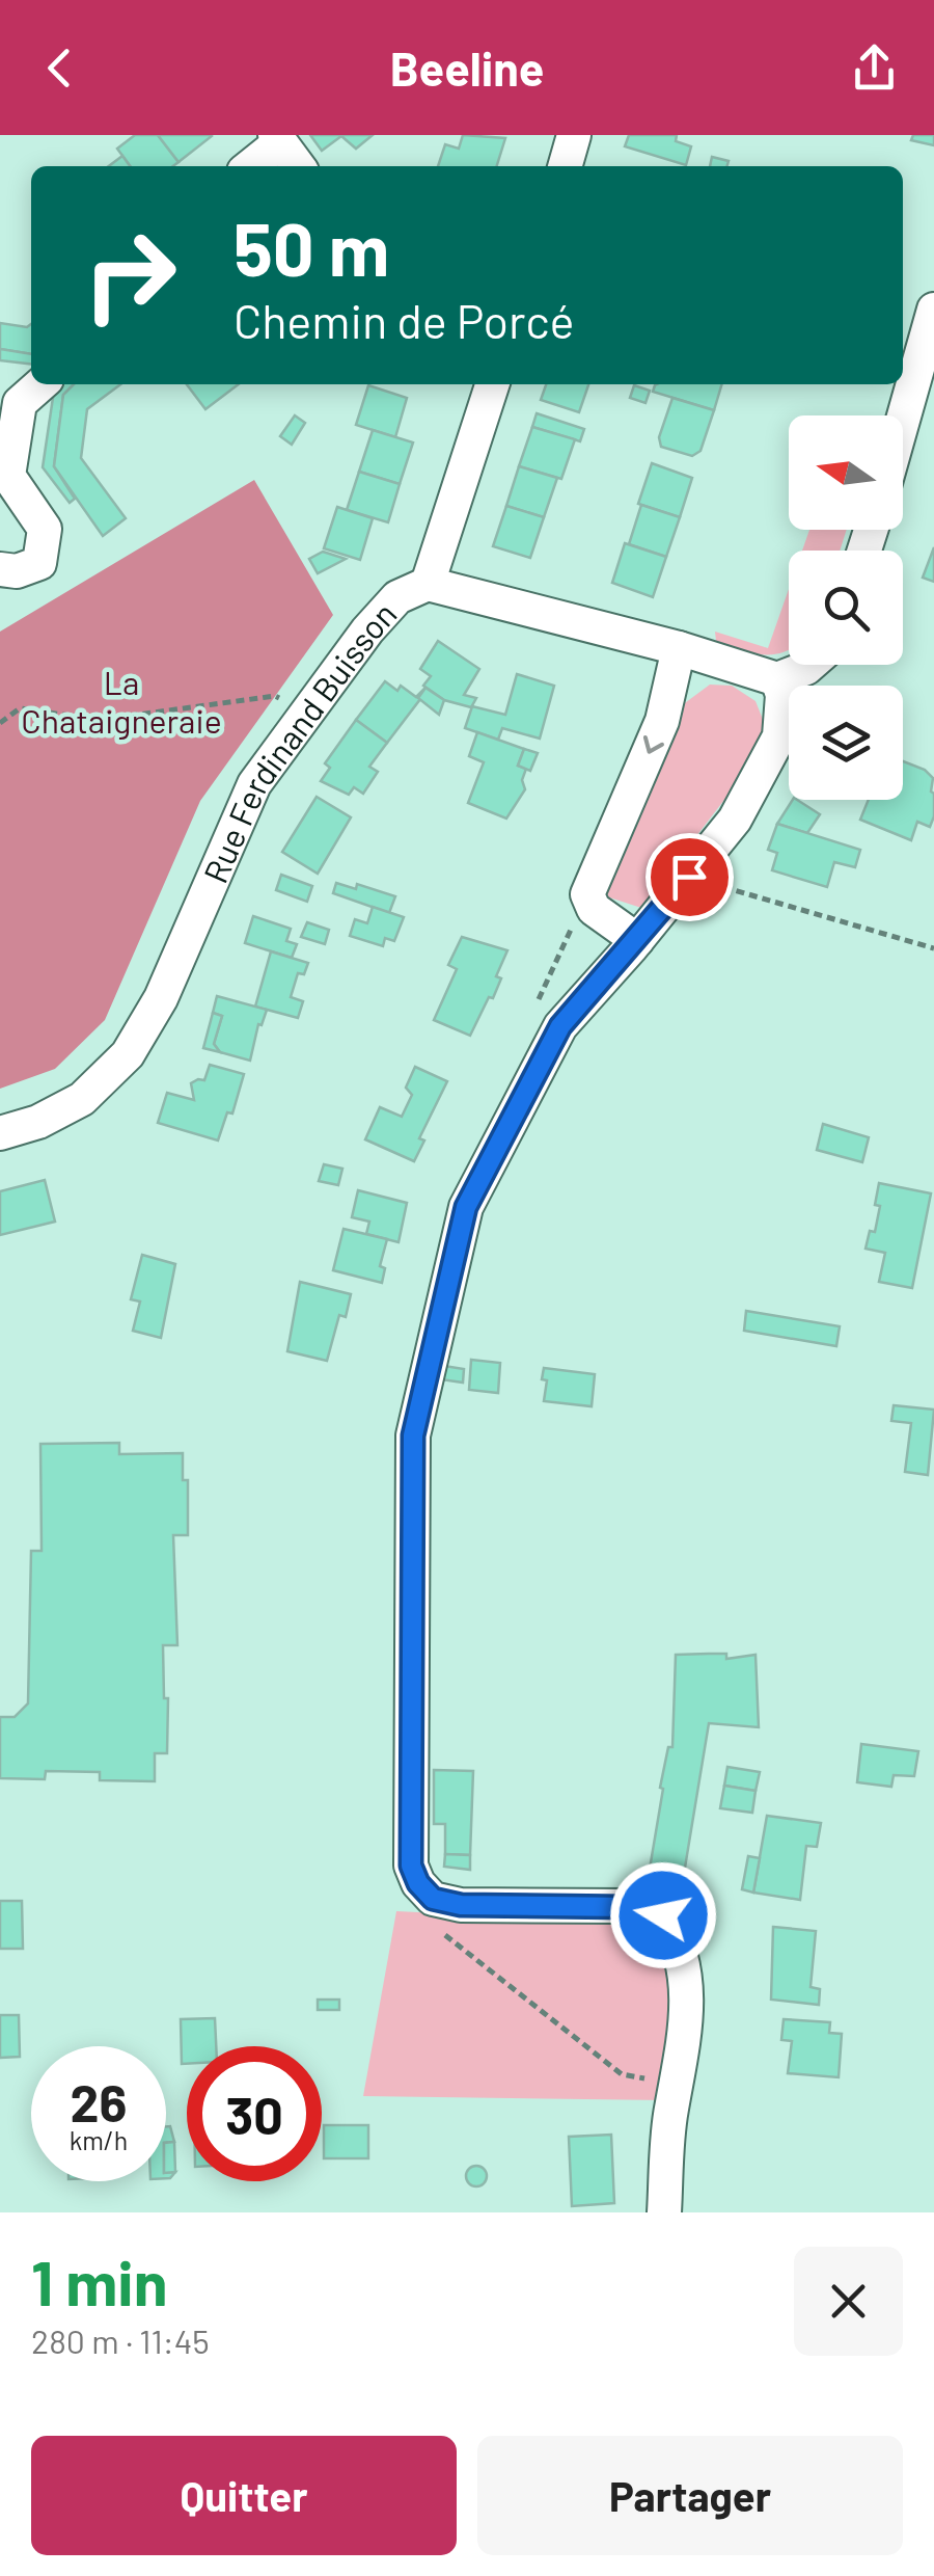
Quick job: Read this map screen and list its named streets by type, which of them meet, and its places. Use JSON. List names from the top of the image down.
{
  "streets": {
    "street": ["Rue Ferdinand Buisson"]
  },
  "parks": ["La Chataigneraie"],
  "north": "left",
  "page": {
    "header": "Beeline",
    "turn": ["50 m", "Chemin de Porcé"],
    "speed": "26 km/h",
    "limit": "30",
    "heading": ["1 min", "280 m · 11:45"],
    "buttons": ["Quitter", "Partager"]
  }
}
